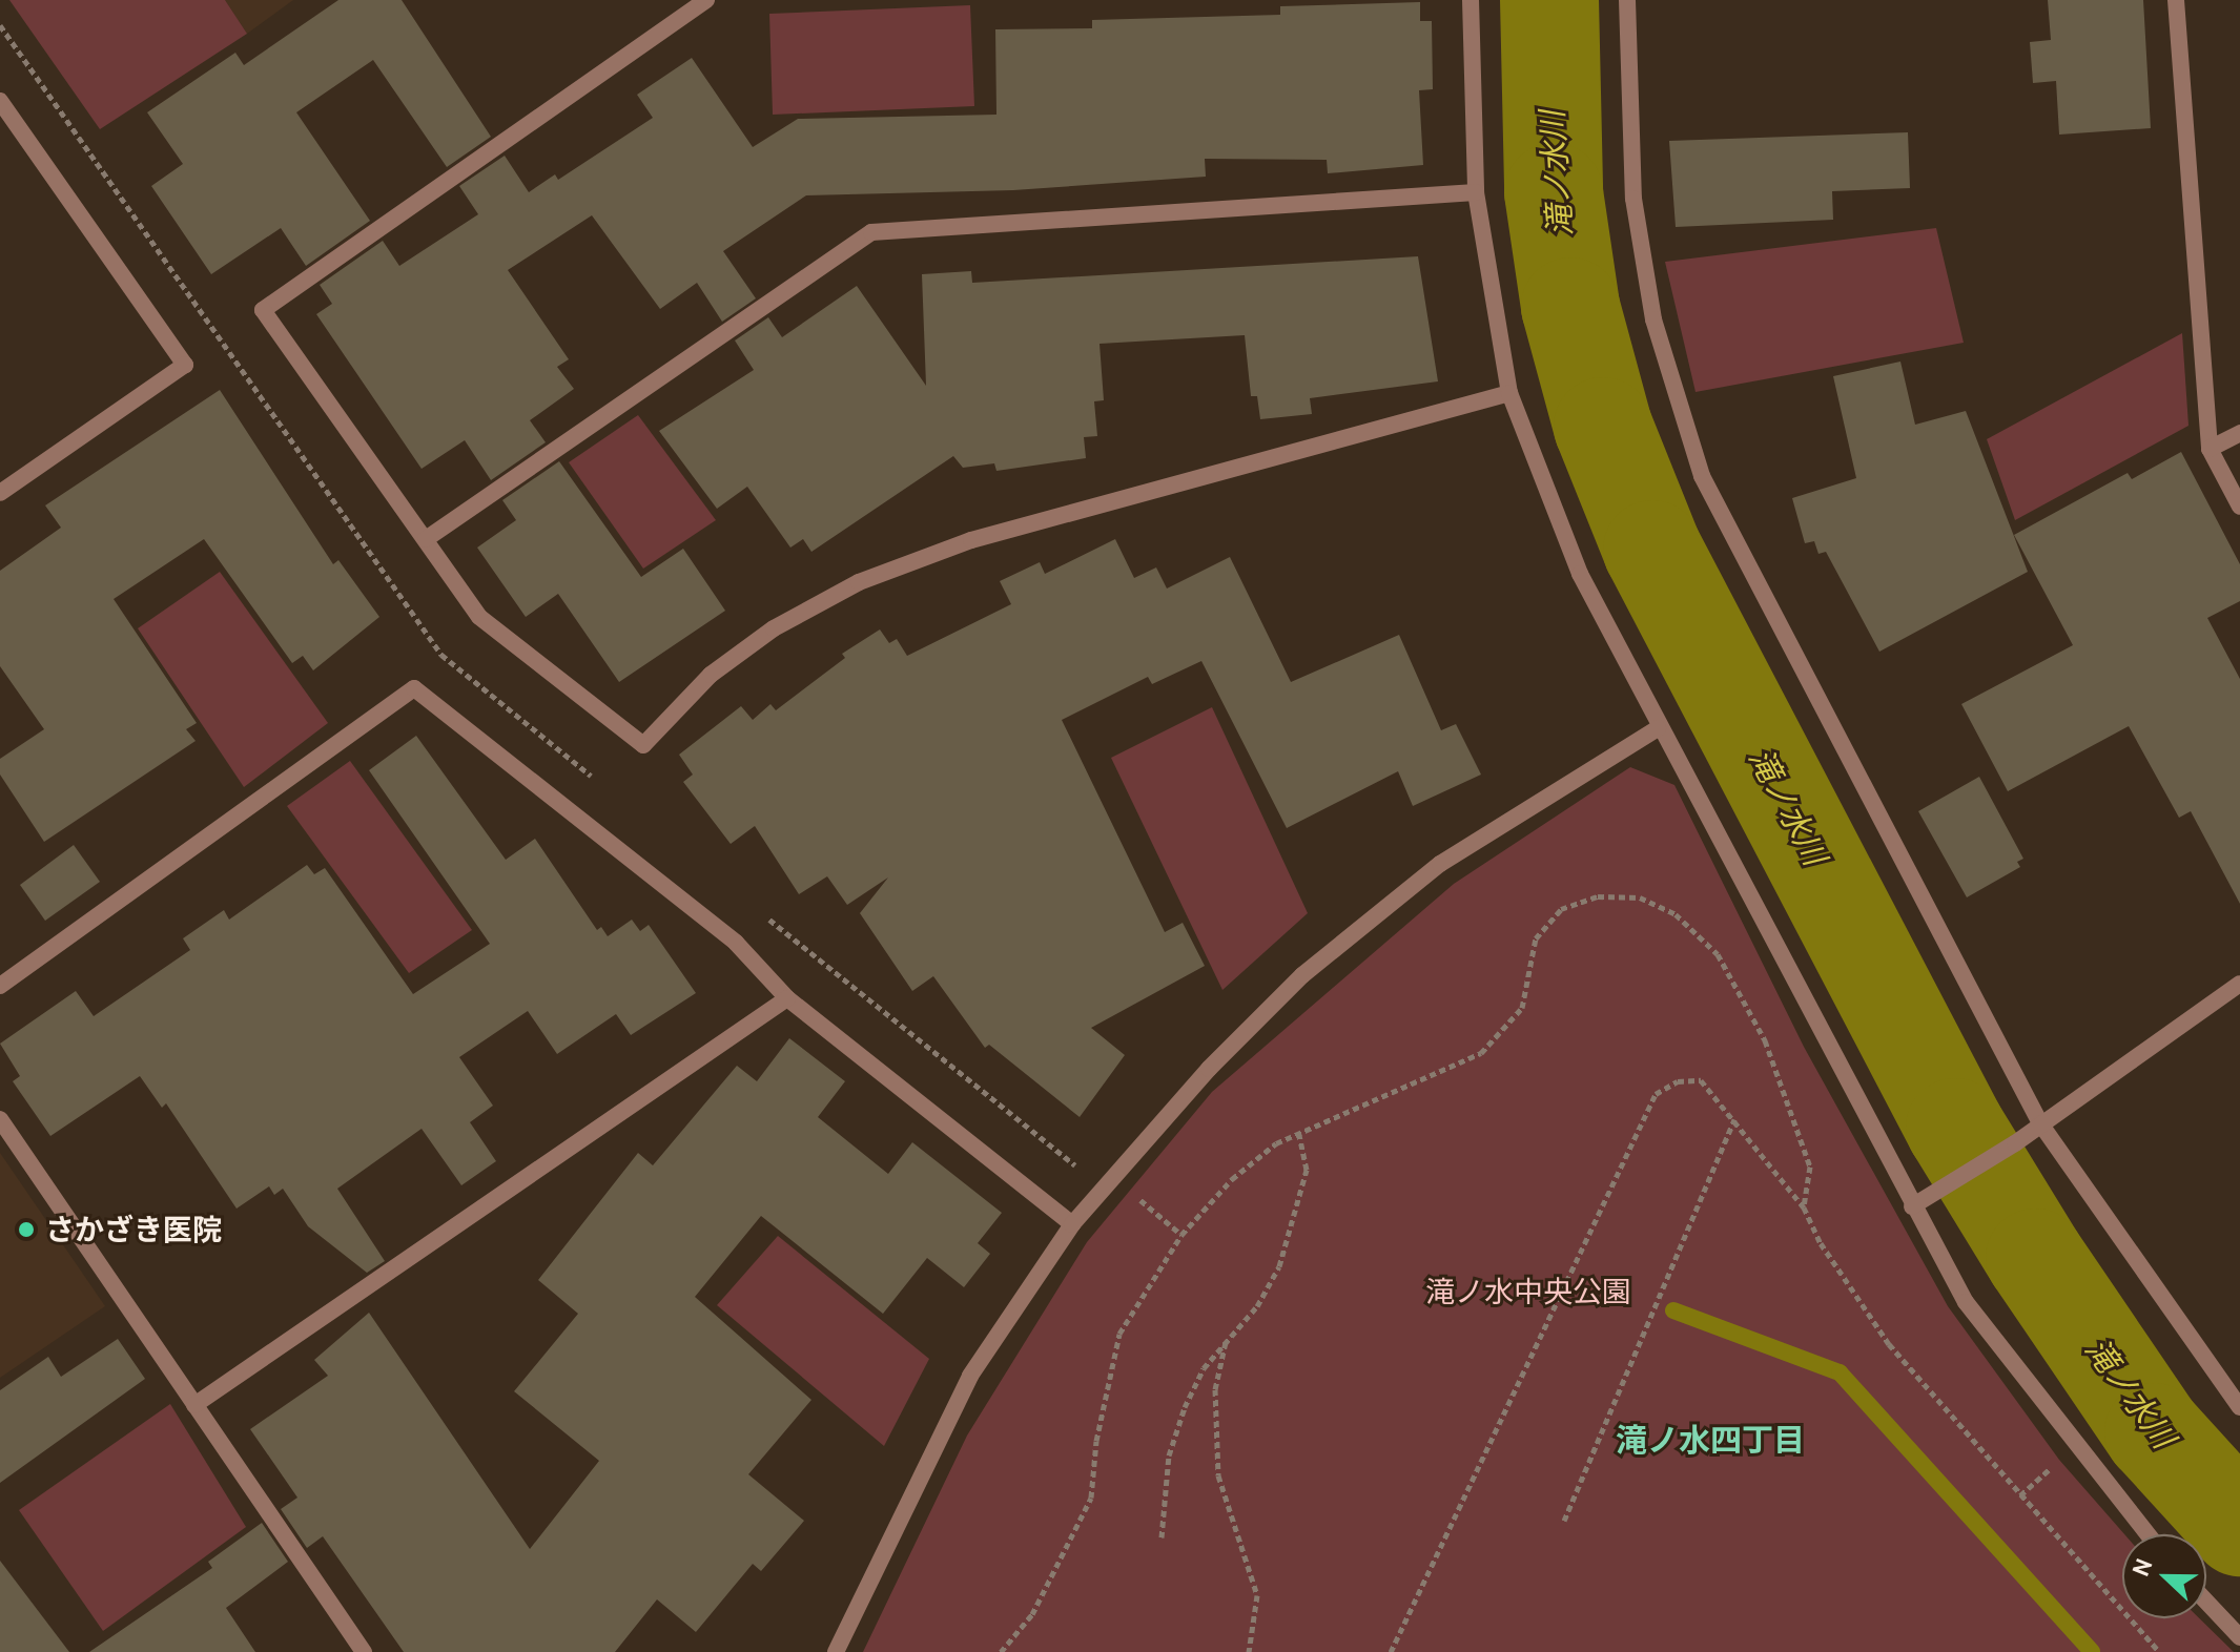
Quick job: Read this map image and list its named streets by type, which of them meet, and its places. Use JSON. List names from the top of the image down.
{
  "districts": ["滝ノ水四丁目"],
  "water": ["滝ノ水川"],
  "parks": ["滝ノ水中央公園"],
  "places": ["さかざき医院"],
  "north": "left"
}
